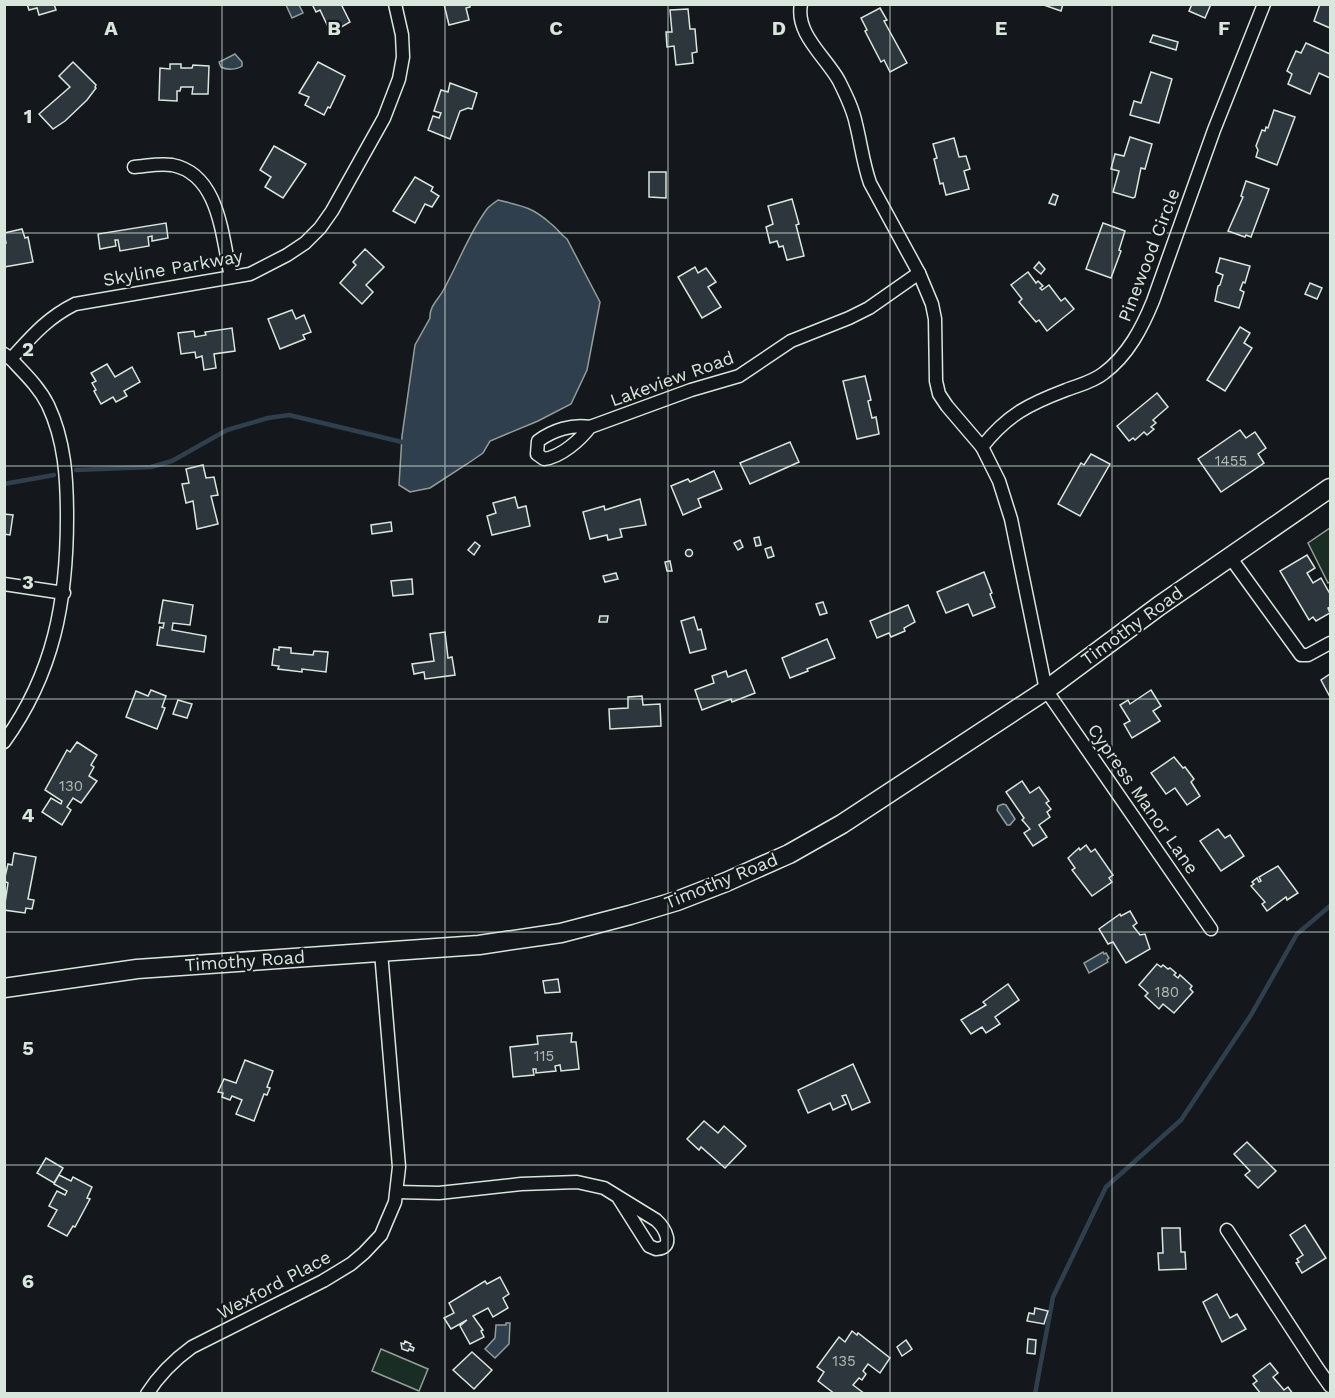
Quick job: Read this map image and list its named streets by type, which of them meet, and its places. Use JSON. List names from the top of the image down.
{
  "streets": {
    "main road": ["Timothy Road"],
    "street": [
      "Pinewood Circle",
      "Skyline Parkway",
      "Lakeview Road",
      "Cypress Manor Lane",
      "Wexford Place"
    ]
  },
  "crossings": [
    ["Timothy Road", "Cypress Manor Lane"],
    ["Timothy Road", "Wexford Place"]
  ],
  "house_numbers": [
    "1455",
    "130",
    "180",
    "115",
    "135"
  ],
  "grid": {
    "columns": [
      "A",
      "B",
      "C",
      "D",
      "E",
      "F"
    ],
    "rows": [
      "1",
      "2",
      "3",
      "4",
      "5",
      "6"
    ]
  }
}
